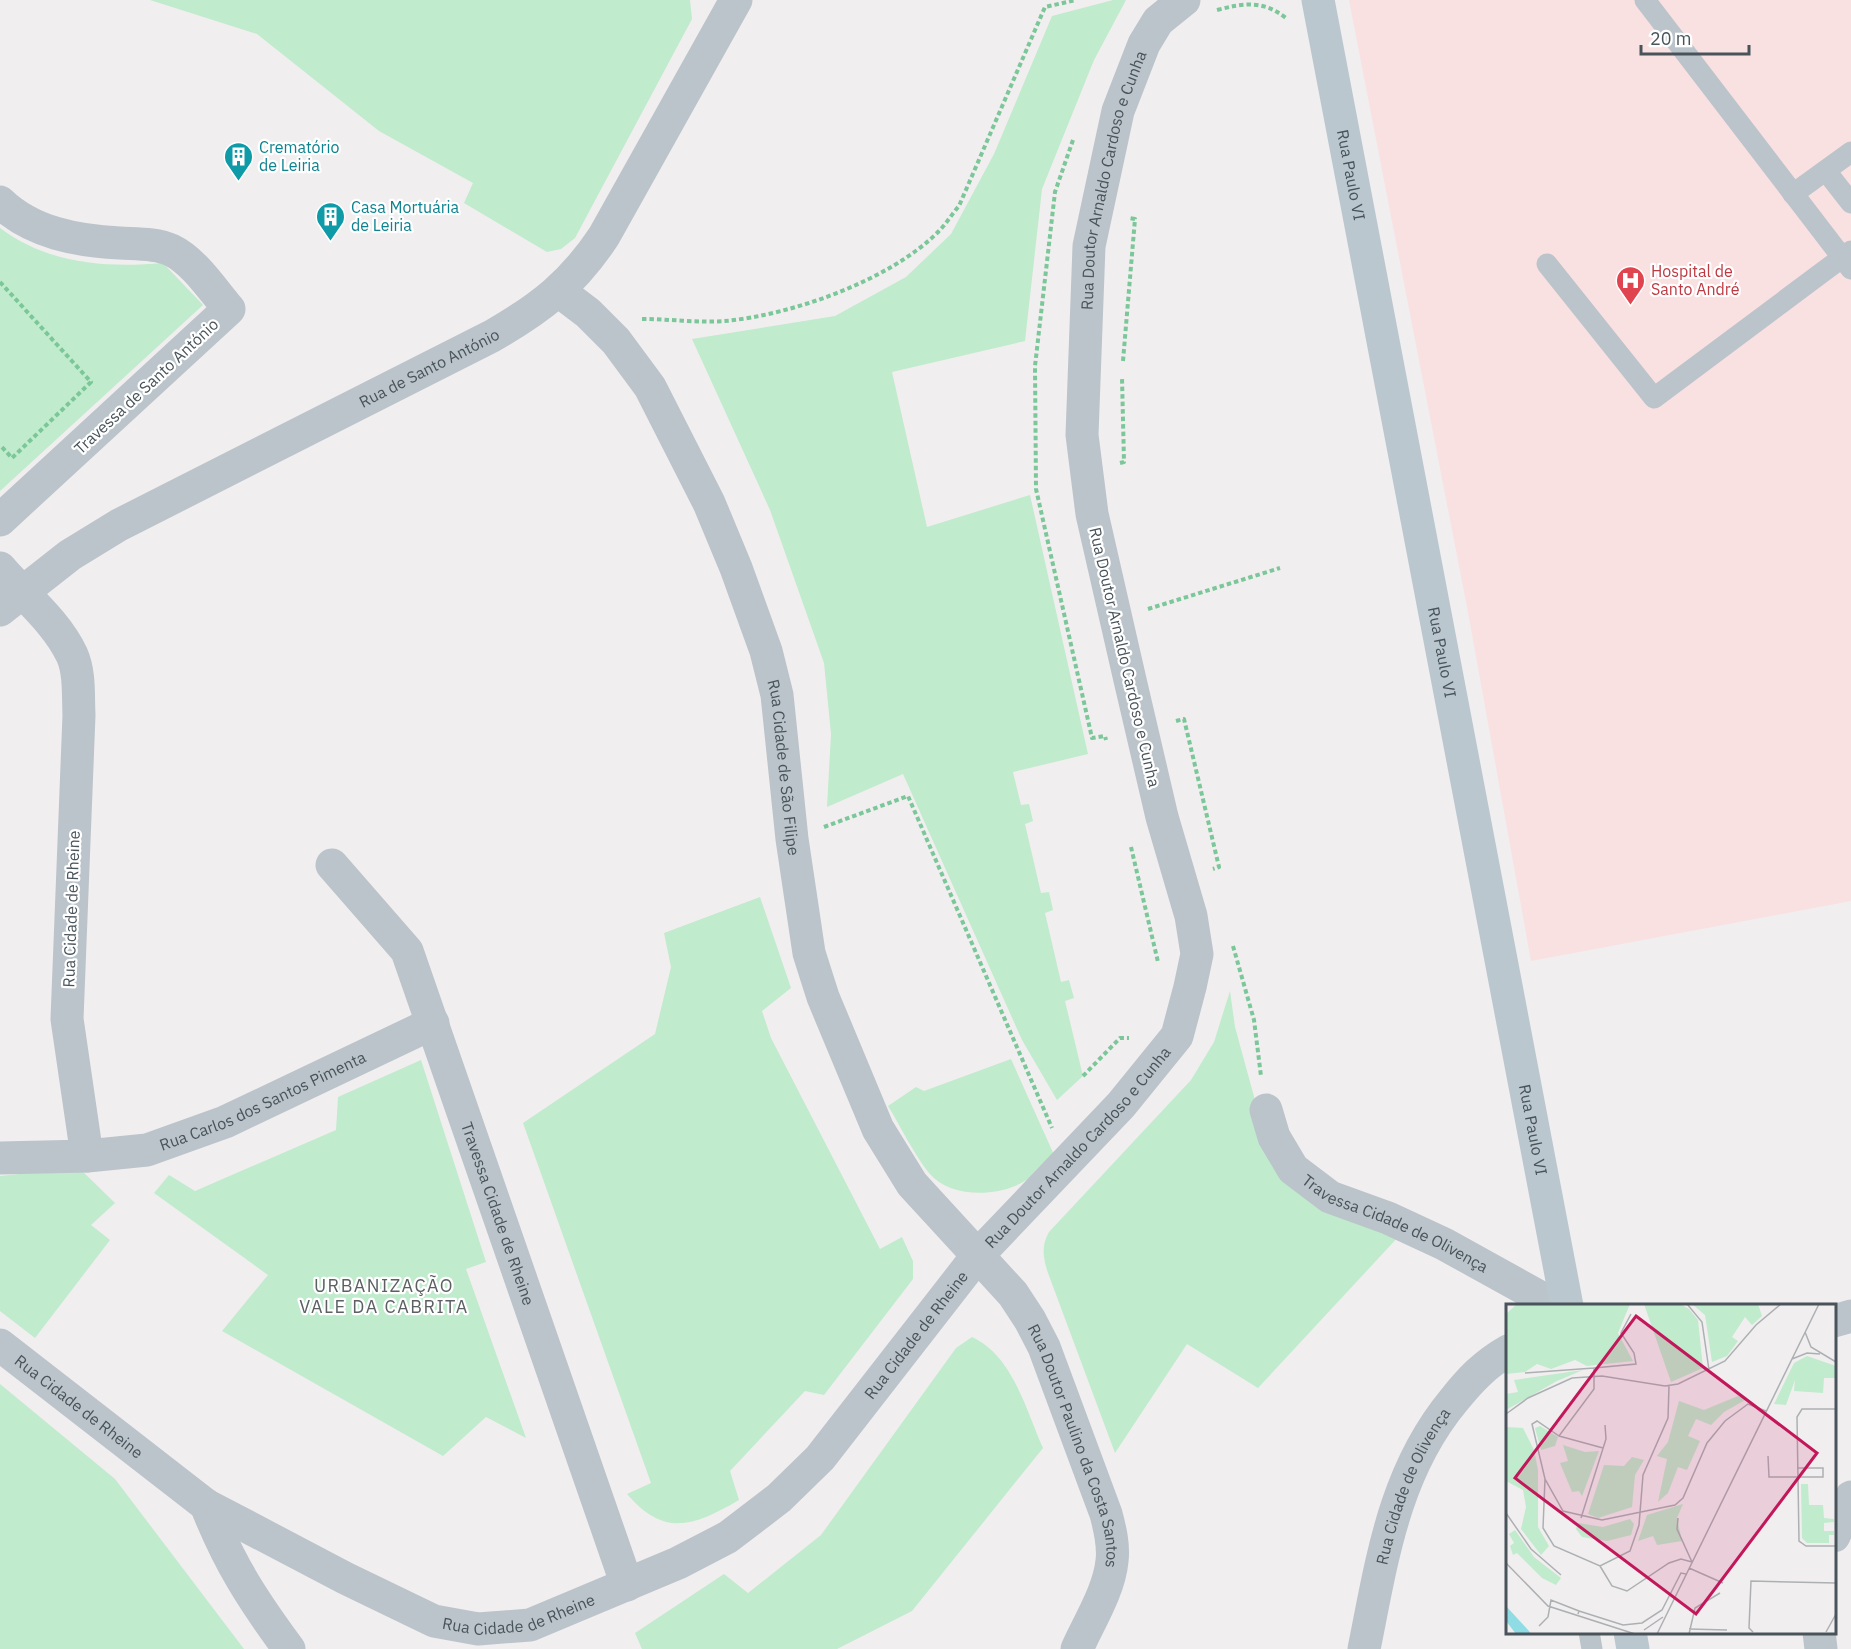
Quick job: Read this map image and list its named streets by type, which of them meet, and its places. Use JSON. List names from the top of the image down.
{
  "streets": {
    "main road": ["Rua Paulo VI"],
    "street": [
      "Rua Doutor Arnaldo Cardoso e Cunha",
      "Rua de Santo António",
      "Travessa de Santo António",
      "Rua Cidade de São Filipe",
      "Rua Cidade de Rheine",
      "Rua Carlos dos Santos Pimenta",
      "Travessa Cidade de Rheine",
      "Travessa Cidade de Olivença",
      "Rua Doutor Paulino da Costa Santos",
      "Rua Cidade de Olivença"
    ]
  },
  "crossings": [
    ["Rua Doutor Arnaldo Cardoso e Cunha", "Rua Cidade de São Filipe"],
    ["Rua Doutor Arnaldo Cardoso e Cunha", "Rua Cidade de Rheine"],
    ["Rua Doutor Arnaldo Cardoso e Cunha", "Rua Doutor Paulino da Costa Santos"],
    ["Rua de Santo António", "Rua Cidade de São Filipe"],
    ["Rua de Santo António", "Rua Cidade de Rheine"],
    ["Rua Cidade de São Filipe", "Rua Cidade de Rheine"],
    ["Rua Cidade de São Filipe", "Rua Doutor Paulino da Costa Santos"],
    ["Rua Cidade de Rheine", "Rua Carlos dos Santos Pimenta"],
    ["Rua Cidade de Rheine", "Travessa Cidade de Rheine"],
    ["Rua Cidade de Rheine", "Rua Doutor Paulino da Costa Santos"],
    ["Rua Carlos dos Santos Pimenta", "Travessa Cidade de Rheine"]
  ],
  "districts": ["URBANIZAÇÃO VALE DA CABRITA"],
  "places": {
    "building": ["Crematório de Leiria", "Casa Mortuária de Leiria"],
    "hospital": ["Hospital de Santo André"]
  },
  "scale_bar": "20 m"
}
